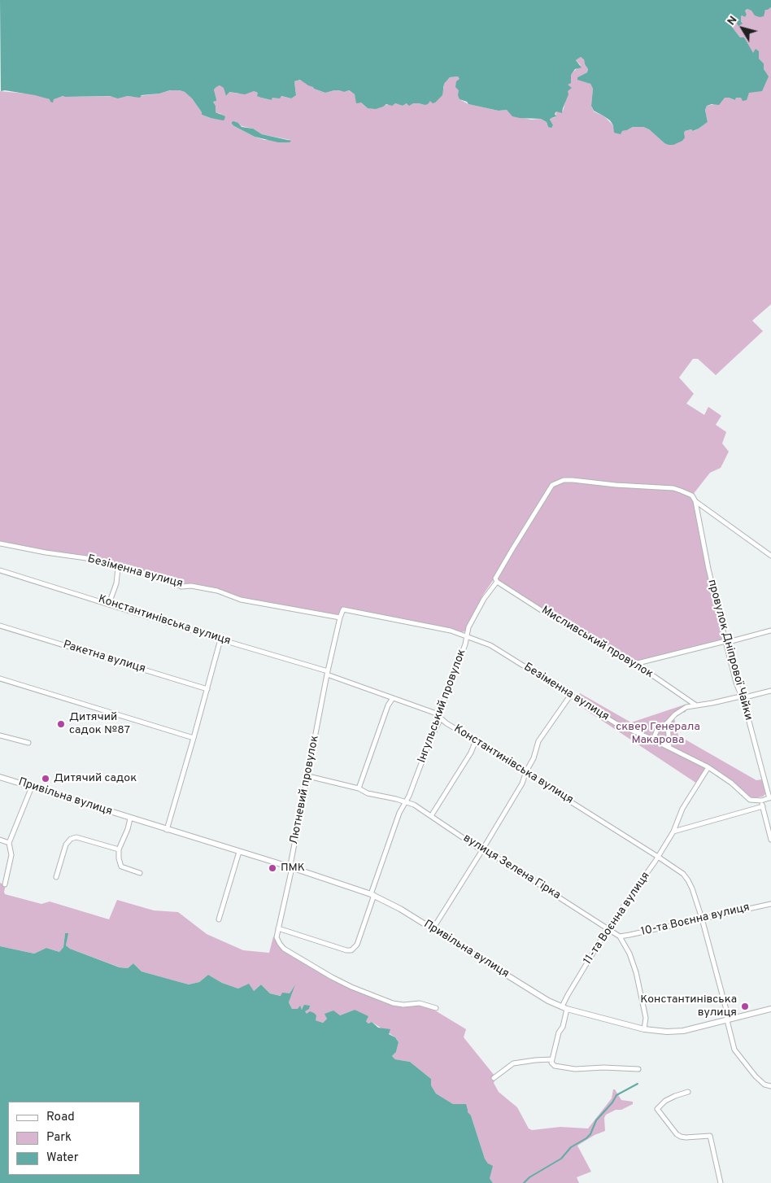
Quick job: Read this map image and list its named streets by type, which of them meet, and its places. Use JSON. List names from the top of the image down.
{
  "streets": {
    "street": [
      "Безіменна вулиця",
      "Константинівська вулиця",
      "Мисливський провулок",
      "провулок Дніпрової Чайки",
      "Ракетна вулиця",
      "Інгульський провулок",
      "Лютневий провулок",
      "Привільна вулиця",
      "вулиця Зелена Гірка",
      "11-та Воєнна вулиця",
      "10-та Воєнна вулиця"
    ]
  },
  "crossings": [
    ["Безіменна вулиця", "Інгульський провулок"],
    ["Безіменна вулиця", "Лютневий провулок"],
    ["Безіменна вулиця", "11-та Воєнна вулиця"],
    ["Константинівська вулиця", "Інгульський провулок"],
    ["Константинівська вулиця", "Лютневий провулок"],
    ["Константинівська вулиця", "Привільна вулиця"],
    ["Константинівська вулиця", "11-та Воєнна вулиця"],
    ["Константинівська вулиця", "10-та Воєнна вулиця"],
    ["Мисливський провулок", "Інгульський провулок"],
    ["провулок Дніпрової Чайки", "Інгульський провулок"],
    ["Інгульський провулок", "Лютневий провулок"],
    ["Інгульський провулок", "Привільна вулиця"],
    ["Інгульський провулок", "вулиця Зелена Гірка"],
    ["Лютневий провулок", "Привільна вулиця"],
    ["Лютневий провулок", "вулиця Зелена Гірка"],
    ["Привільна вулиця", "вулиця Зелена Гірка"],
    ["Привільна вулиця", "11-та Воєнна вулиця"],
    ["вулиця Зелена Гірка", "11-та Воєнна вулиця"],
    ["вулиця Зелена Гірка", "10-та Воєнна вулиця"]
  ],
  "parks": ["сквер Генерала Макарова"],
  "places": [
    "Дитячий садок №87",
    "Дитячий садок",
    "ПМК",
    "Константинівська вулиця"
  ],
  "legend": ["Road", "Park", "Water"],
  "north": "top left"
}
